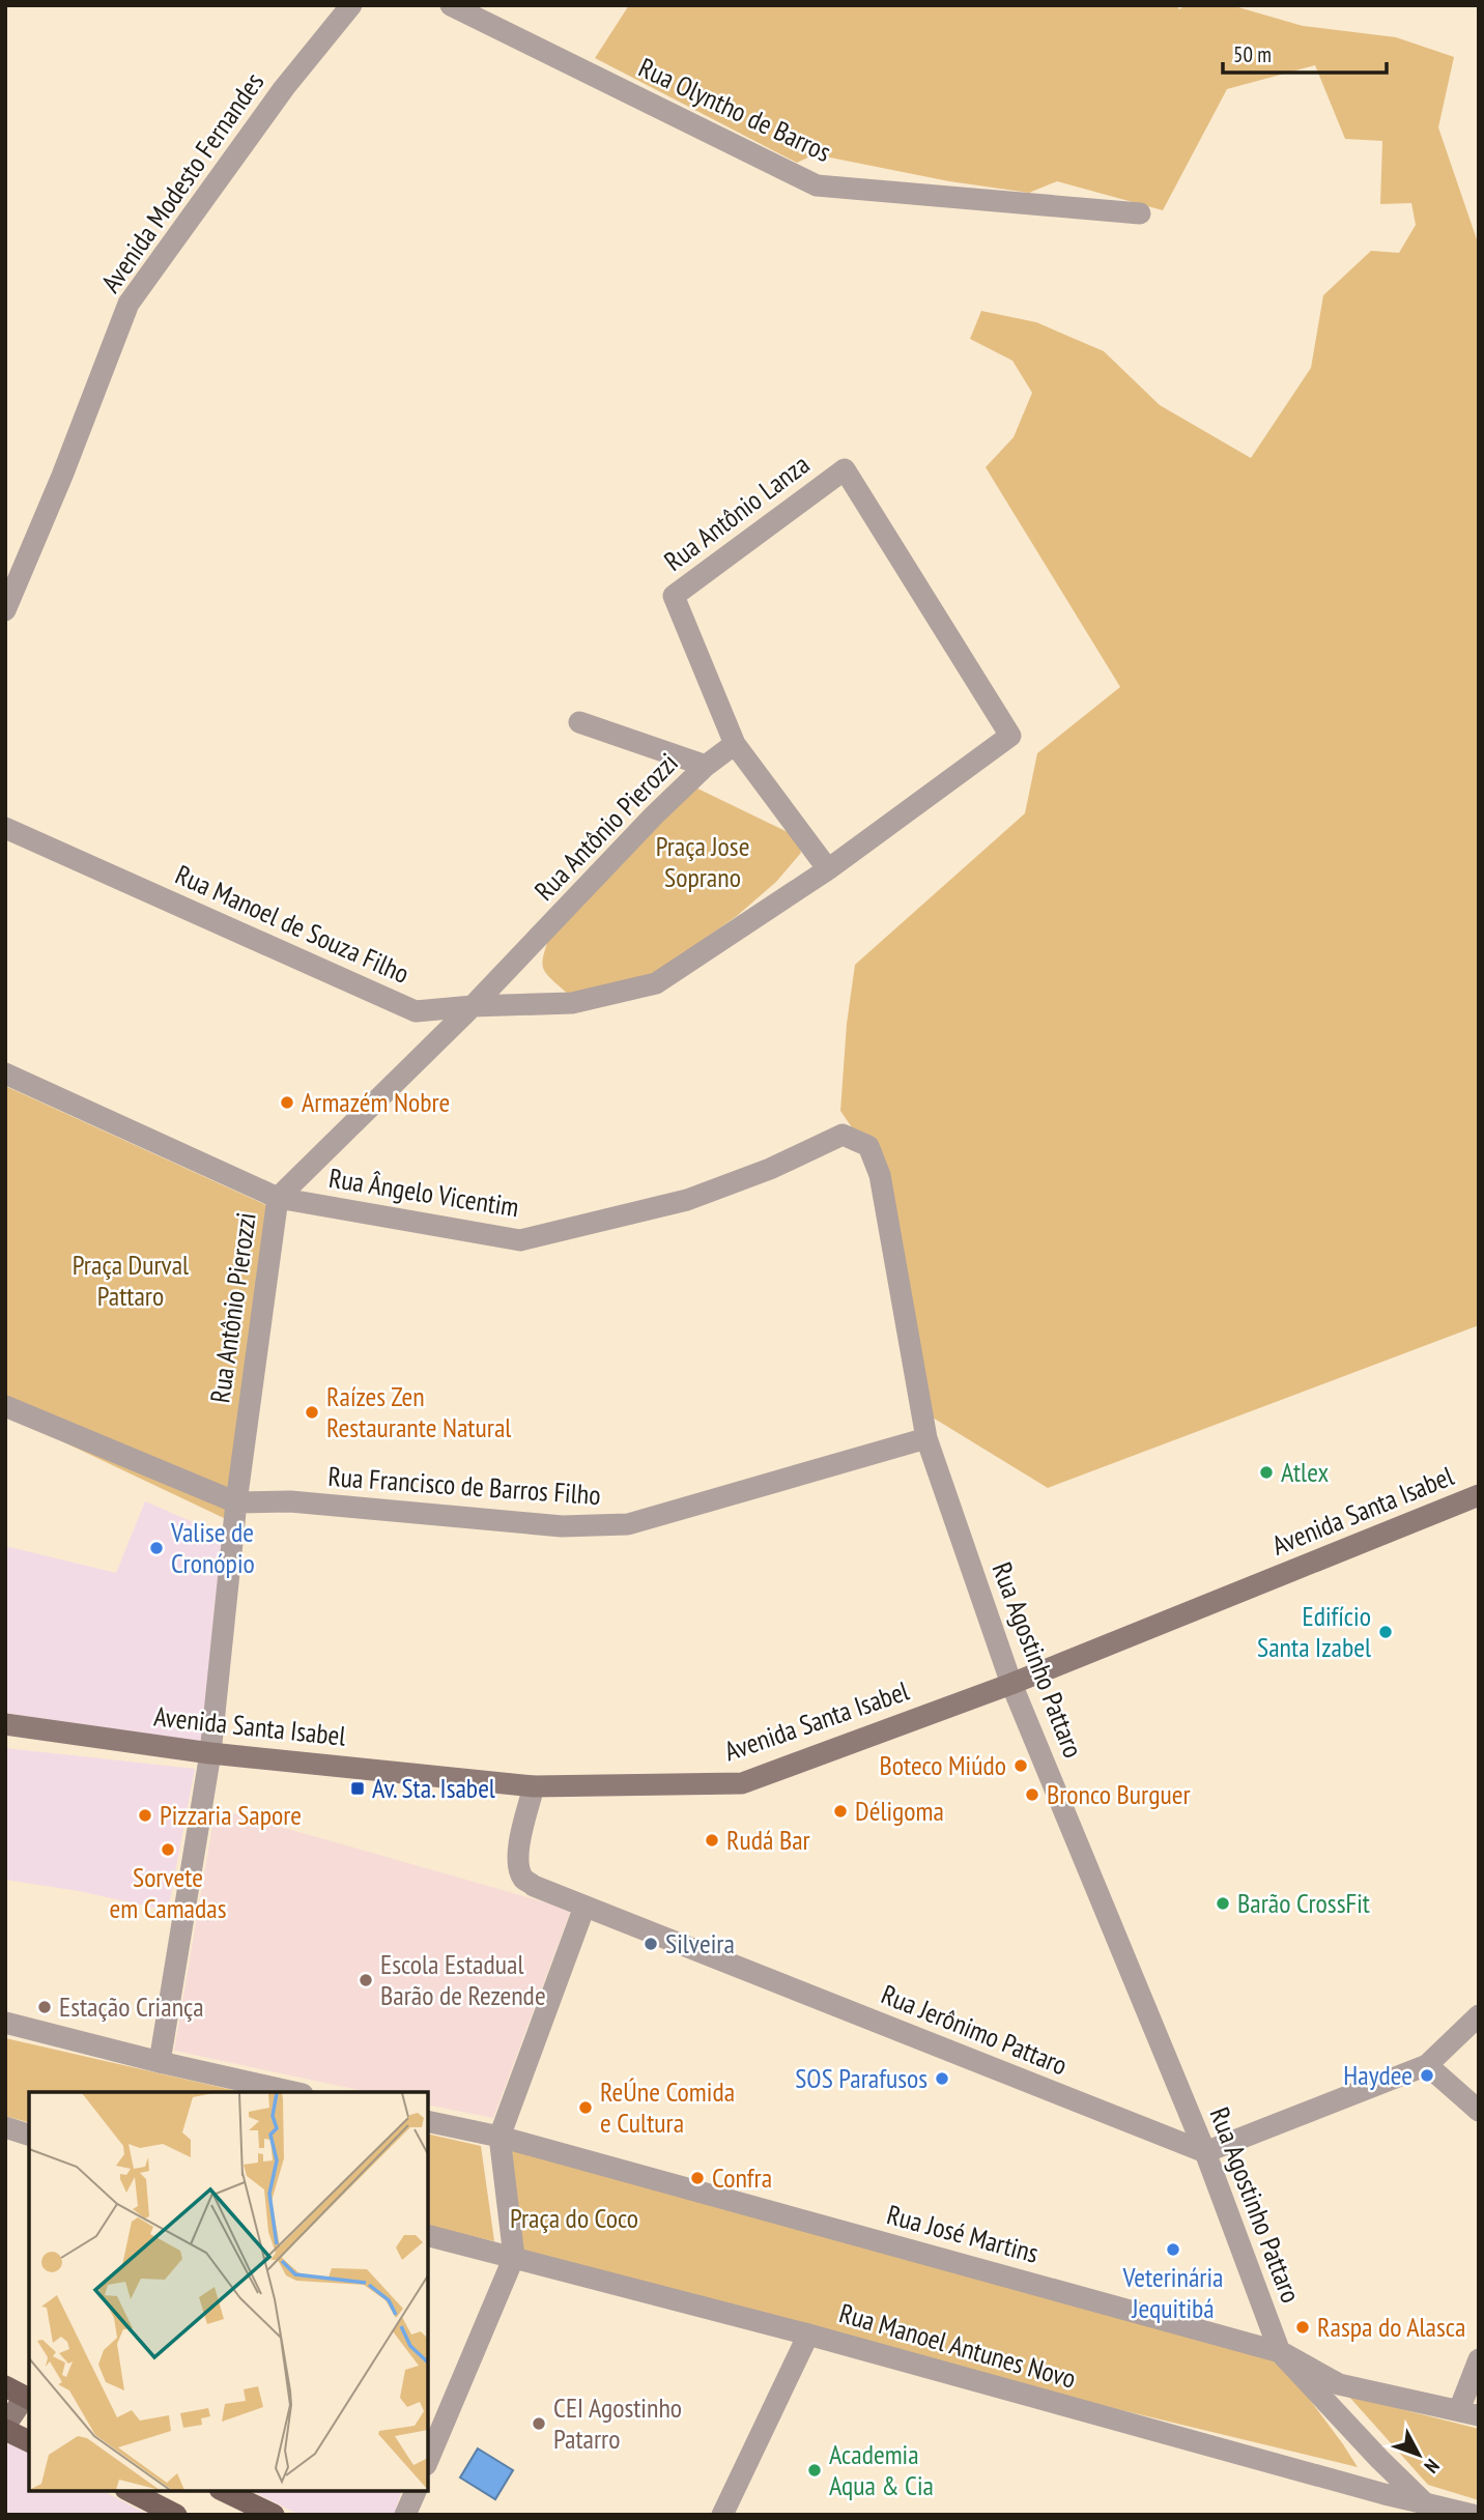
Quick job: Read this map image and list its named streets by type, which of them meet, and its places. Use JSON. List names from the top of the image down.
{
  "streets": {
    "main road": ["Avenida Santa Isabel"],
    "street": [
      "Rua Olyntho de Barros",
      "Avenida Modesto Fernandes",
      "Rua Antônio Lanza",
      "Rua Antônio Pierozzi",
      "Rua Manoel de Souza Filho",
      "Rua Ângelo Vicentim",
      "Rua Francisco de Barros Filho",
      "Rua Agostinho Pattaro",
      "Rua Jerônimo Pattaro",
      "Rua José Martins",
      "Rua Manoel Antunes Novo"
    ]
  },
  "crossings": [
    ["Rua Antônio Lanza", "Rua Antônio Pierozzi"],
    ["Rua Antônio Lanza", "Rua Manoel de Souza Filho"],
    ["Rua Antônio Pierozzi", "Rua Manoel de Souza Filho"],
    ["Rua Antônio Pierozzi", "Rua Ângelo Vicentim"],
    ["Rua Antônio Pierozzi", "Rua Francisco de Barros Filho"],
    ["Rua Antônio Pierozzi", "Avenida Santa Isabel"],
    ["Rua Ângelo Vicentim", "Rua Agostinho Pattaro"],
    ["Rua Francisco de Barros Filho", "Rua Agostinho Pattaro"],
    ["Avenida Santa Isabel", "Rua Agostinho Pattaro"],
    ["Avenida Santa Isabel", "Rua Jerônimo Pattaro"],
    ["Rua Agostinho Pattaro", "Rua Jerônimo Pattaro"],
    ["Rua Agostinho Pattaro", "Rua José Martins"],
    ["Rua Agostinho Pattaro", "Rua Manoel Antunes Novo"]
  ],
  "parks": ["Praça Jose Soprano", "Praça Durval Pattaro", "Praça do Coco"],
  "places": {
    "other": [
      "Armazém Nobre",
      "Raízes Zen Restaurante Natural",
      "Atlex",
      "Valise de Cronópio",
      "Edifício Santa Izabel",
      "Boteco Miúdo",
      "Bronco Burguer",
      "Déligoma",
      "Pizzaria Sapore",
      "Rudá Bar",
      "Sorvete em Camadas",
      "Barão CrossFit",
      "Silveira",
      "Escola Estadual Barão de Rezende",
      "Estação Criança",
      "Haydee",
      "SOS Parafusos",
      "ReÚne Comida e Cultura",
      "Confra",
      "Veterinária Jequitibá",
      "Raspa do Alasca",
      "CEI Agostinho Patarro",
      "Academia Aqua & Cia"
    ],
    "transit": ["Av. Sta. Isabel"]
  },
  "scale_bar": "50 m",
  "north": "bottom right"
}
